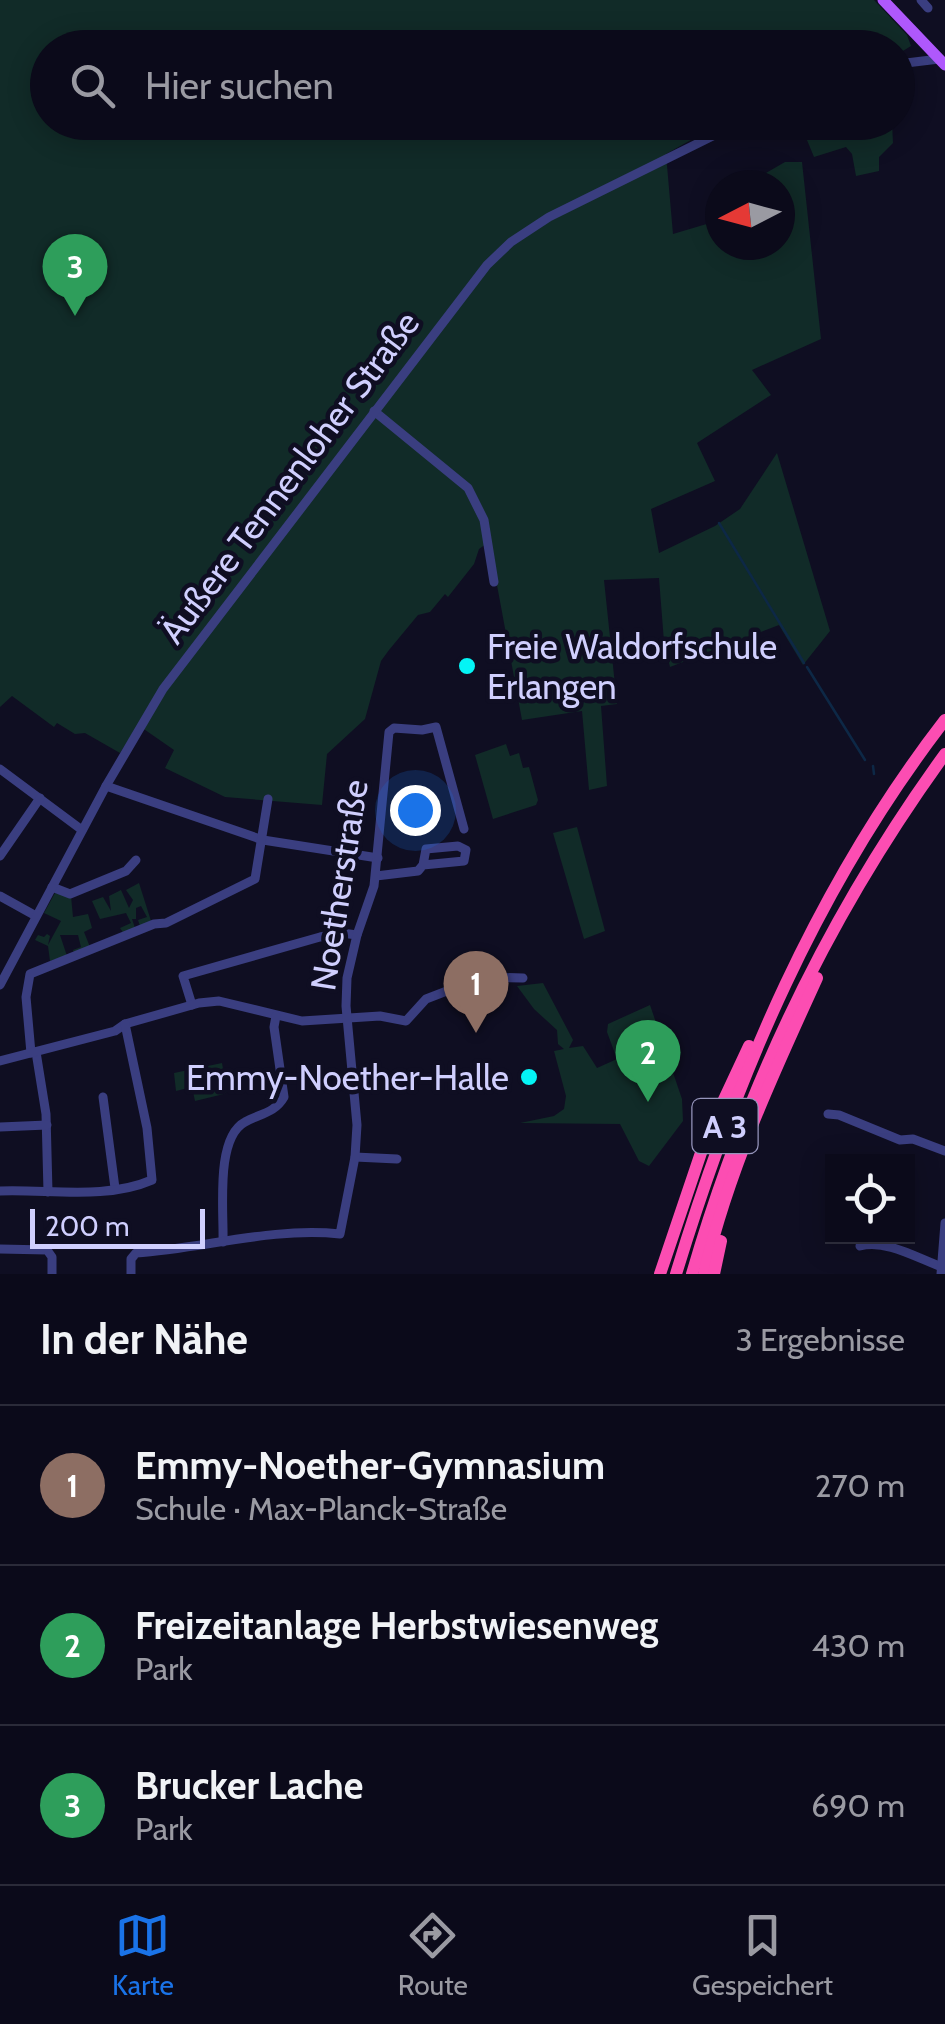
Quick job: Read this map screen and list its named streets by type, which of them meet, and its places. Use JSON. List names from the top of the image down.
{
  "streets": {
    "highway": ["A 3"],
    "street": ["Äußere Tennenloher Straße", "Noetherstraße"]
  },
  "places": ["Freie Waldorfschule Erlangen", "Emmy-Noether-Halle"],
  "scale_bar": "200 m",
  "north": "left",
  "page": {
    "search": "Hier suchen",
    "pins": ["3", "1", "2"],
    "scale": "200 m",
    "heading": ["In der Nähe", "3 Ergebnisse"],
    "list": [
      {
        "mark": "1",
        "name": "Emmy-Noether-Gymnasium",
        "note": "Schule · Max-Planck-Straße",
        "value": "270 m"
      },
      {
        "mark": "2",
        "name": "Freizeitanlage Herbstwiesenweg",
        "note": "Park",
        "value": "430 m"
      },
      {
        "mark": "3",
        "name": "Brucker Lache",
        "note": "Park",
        "value": "690 m"
      }
    ],
    "nav": ["Karte", "Route", "Gespeichert"]
  }
}
